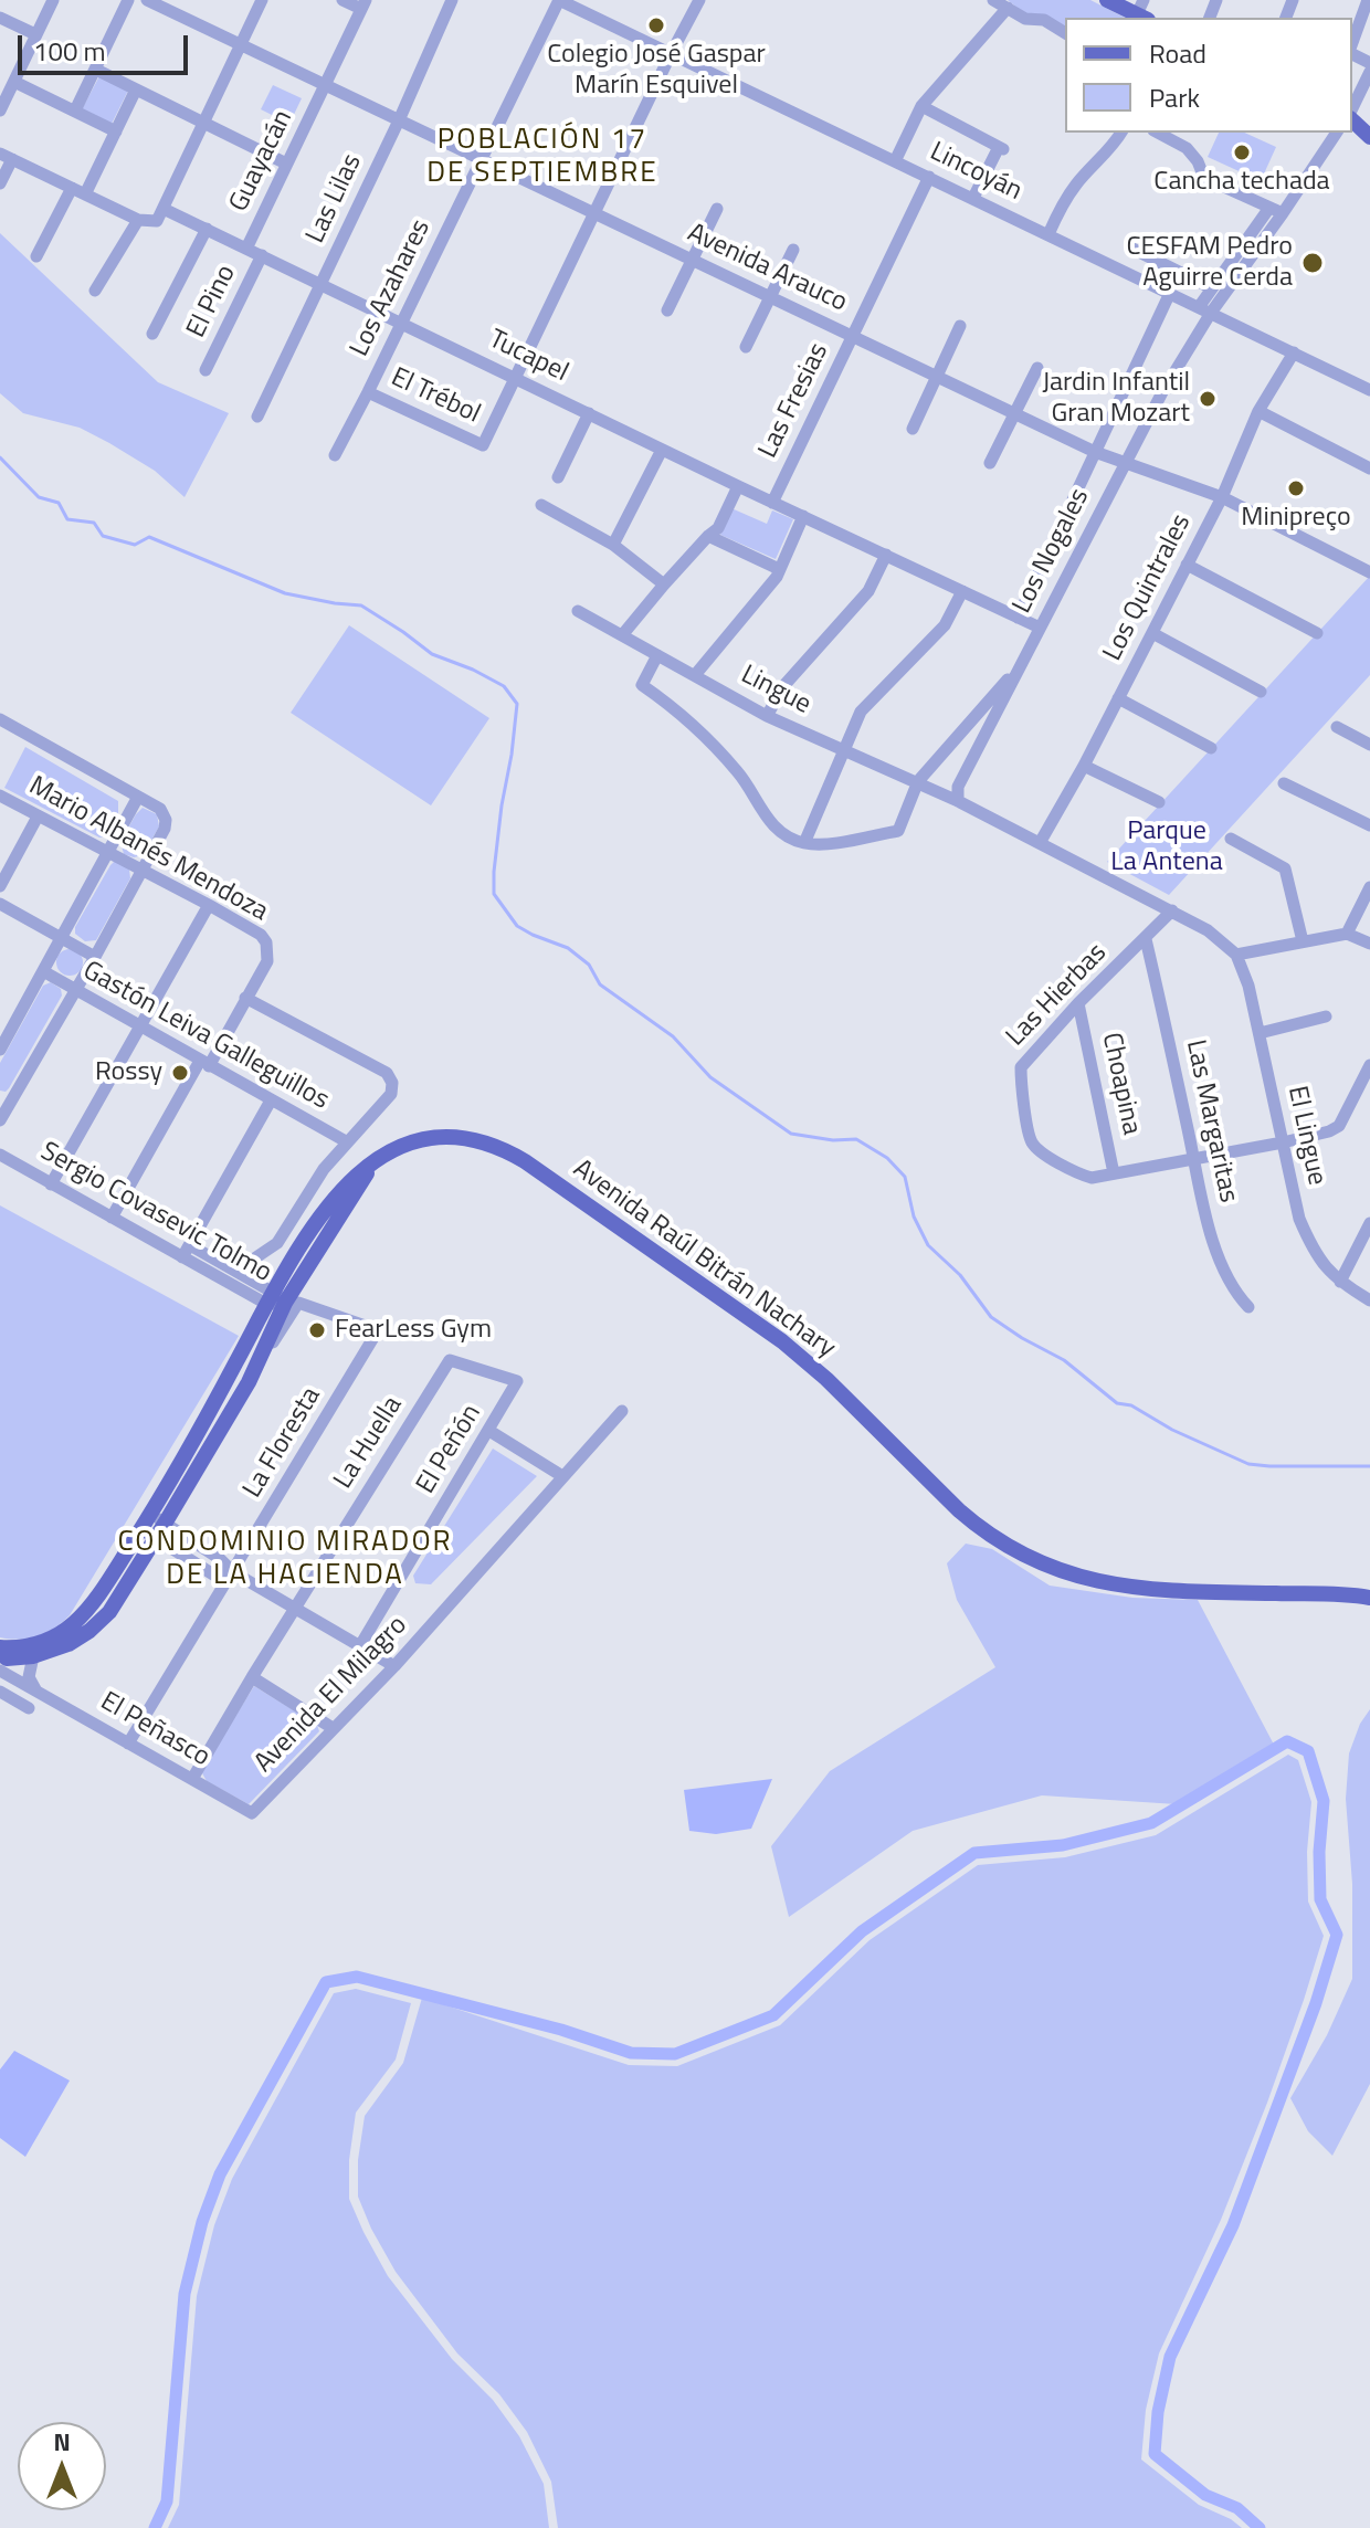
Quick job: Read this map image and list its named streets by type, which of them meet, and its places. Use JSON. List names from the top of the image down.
{
  "streets": {
    "main road": ["Avenida Raúl Bitrán Nachary"],
    "street": [
      "Guayacán",
      "Lincoyán",
      "Las Lilas",
      "Avenida Arauco",
      "Los Azahares",
      "El Pino",
      "Tucapel",
      "El Trébol",
      "Las Fresias",
      "Los Nogales",
      "Los Quintrales",
      "Lingue",
      "Mario Albanés Mendoza",
      "Las Hierbas",
      "Gastón Leiva Galleguillos",
      "Choapina",
      "Las Margaritas",
      "El Lingue",
      "Sergio Covasevic Tolmo",
      "La Floresta",
      "La Huella",
      "El Peñón",
      "Avenida El Milagro",
      "El Peñasco"
    ]
  },
  "crossings": [
    ["Guayacán", "Avenida Arauco"],
    ["Guayacán", "Tucapel"],
    ["Lincoyán", "Los Azahares"],
    ["Lincoyán", "Las Fresias"],
    ["Lincoyán", "Los Nogales"],
    ["Lincoyán", "Los Quintrales"],
    ["Las Lilas", "Avenida Arauco"],
    ["Las Lilas", "Tucapel"],
    ["Avenida Arauco", "Los Azahares"],
    ["Avenida Arauco", "Las Fresias"],
    ["Avenida Arauco", "Los Nogales"],
    ["Avenida Arauco", "Los Quintrales"],
    ["Los Azahares", "Tucapel"],
    ["Los Azahares", "El Trébol"],
    ["El Pino", "Tucapel"],
    ["Tucapel", "El Trébol"],
    ["Tucapel", "Las Fresias"],
    ["Tucapel", "Los Nogales"],
    ["Los Nogales", "Lingue"],
    ["Los Quintrales", "Lingue"],
    ["Lingue", "Las Hierbas"],
    ["Lingue", "El Lingue"],
    ["Mario Albanés Mendoza", "Gastón Leiva Galleguillos"],
    ["Mario Albanés Mendoza", "Sergio Covasevic Tolmo"],
    ["Las Hierbas", "Choapina"],
    ["Las Hierbas", "Las Margaritas"],
    ["Las Hierbas", "El Lingue"],
    ["Sergio Covasevic Tolmo", "Avenida Raúl Bitrán Nachary"],
    ["Sergio Covasevic Tolmo", "La Floresta"],
    ["Avenida Raúl Bitrán Nachary", "La Floresta"],
    ["La Floresta", "El Peñasco"],
    ["La Huella", "El Peñón"],
    ["La Huella", "El Peñasco"],
    ["Avenida El Milagro", "El Peñasco"]
  ],
  "districts": ["POBLACIÓN 17 DE SEPTIEMBRE", "CONDOMINIO MIRADOR DE LA HACIENDA"],
  "parks": ["Parque La Antena"],
  "places": [
    "Colegio José Gaspar Marín Esquivel",
    "Cancha techada",
    "CESFAM Pedro Aguirre Cerda",
    "Jardin Infantil Gran Mozart",
    "Minipreço",
    "Rossy",
    "FearLess Gym"
  ],
  "legend": ["Road", "Park"],
  "scale_bar": "100 m",
  "north": "top"
}
